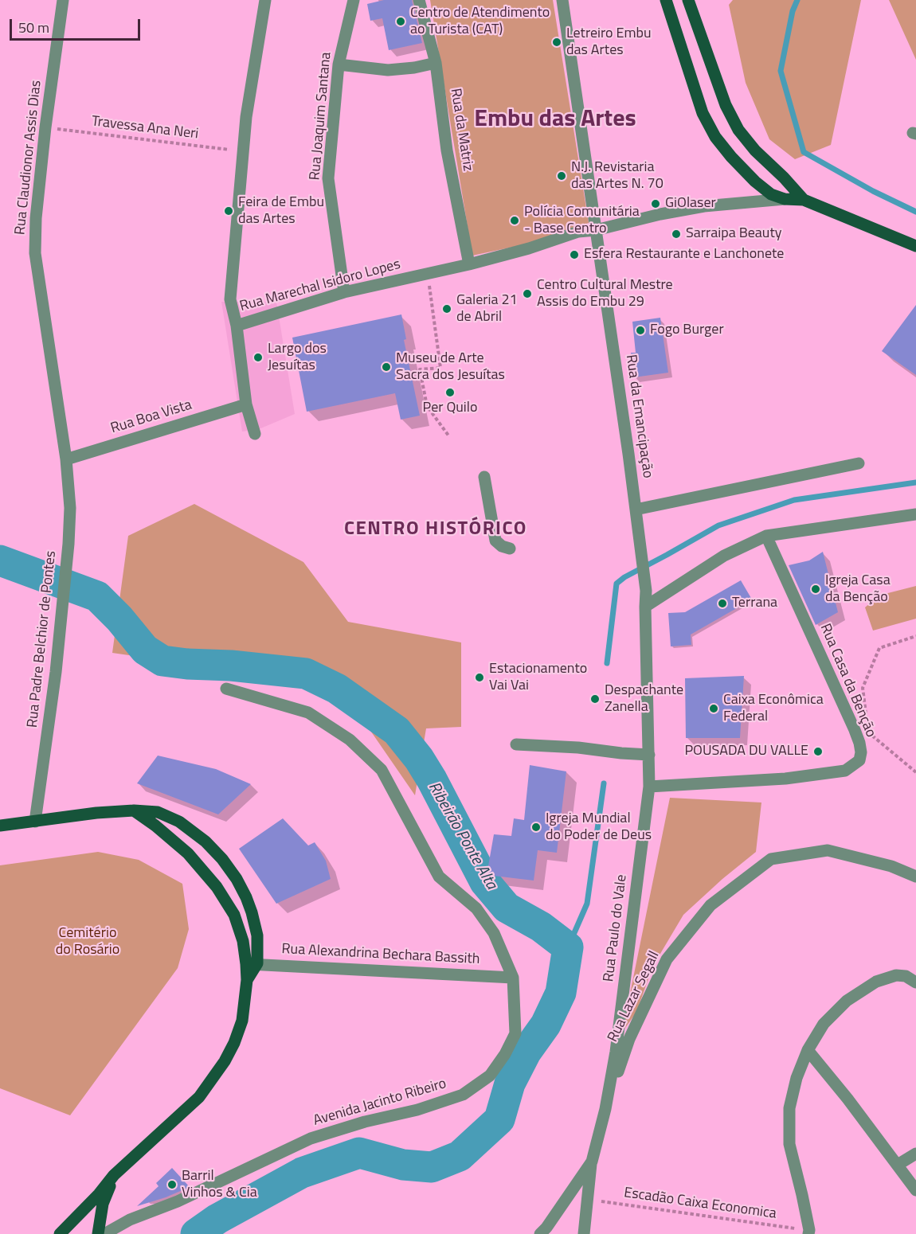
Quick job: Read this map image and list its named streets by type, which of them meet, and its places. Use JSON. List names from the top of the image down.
{
  "streets": {
    "street": [
      "Rua Joaquim Santana",
      "Rua da Matriz",
      "Rua Claudionor Assis Dias",
      "Rua Marechal Isidoro Lopes",
      "Rua da Emancipação",
      "Rua Boa Vista",
      "Rua Padre Belchior de Pontes",
      "Rua Casa da Benção",
      "Rua Paulo do Vale",
      "Rua Alexandrina Bechara Bassith",
      "Rua Lazar Segall",
      "Avenida Jacinto Ribeiro"
    ],
    "path": ["Travessa Ana Neri", "Escadão Caixa Economica"]
  },
  "crossings": [
    ["Rua Joaquim Santana", "Rua Marechal Isidoro Lopes"],
    ["Travessa Ana Neri", "Rua Claudionor Assis Dias"],
    ["Rua da Matriz", "Rua Marechal Isidoro Lopes"],
    ["Rua Claudionor Assis Dias", "Rua Boa Vista"],
    ["Rua Claudionor Assis Dias", "Rua Padre Belchior de Pontes"],
    ["Rua Marechal Isidoro Lopes", "Rua da Emancipação"],
    ["Rua da Emancipação", "Rua Paulo do Vale"],
    ["Rua Boa Vista", "Rua Padre Belchior de Pontes"],
    ["Rua Casa da Benção", "Rua Paulo do Vale"],
    ["Rua Paulo do Vale", "Rua Lazar Segall"],
    ["Rua Alexandrina Bechara Bassith", "Avenida Jacinto Ribeiro"]
  ],
  "districts": ["Embu das Artes", "CENTRO HISTÓRICO"],
  "water": ["Ribeirão Ponte Alta"],
  "parks": ["Cemitério do Rosário"],
  "places": [
    "Centro de Atendimento ao Turista (CAT)",
    "Letreiro Embu das Artes",
    "N.J. Revistaria das Artes N. 70",
    "GiOlaser",
    "Feira de Embu das Artes",
    "Polícia Comunitária - Base Centro",
    "Sarraipa Beauty",
    "Esfera Restaurante e Lanchonete",
    "Centro Cultural Mestre Assis do Embu 29",
    "Galeria 21 de Abril",
    "Fogo Burger",
    "Largo dos Jesuítas",
    "Museu de Arte Sacra dos Jesuítas",
    "Per Quilo",
    "Igreja Casa da Benção",
    "Terrana",
    "Estacionamento Vai Vai",
    "Despachante Zanella",
    "Caixa Econômica Federal",
    "POUSADA DU VALLE",
    "Igreja Mundial do Poder de Deus",
    "Barril Vinhos & Cia"
  ],
  "scale_bar": "50 m"
}
